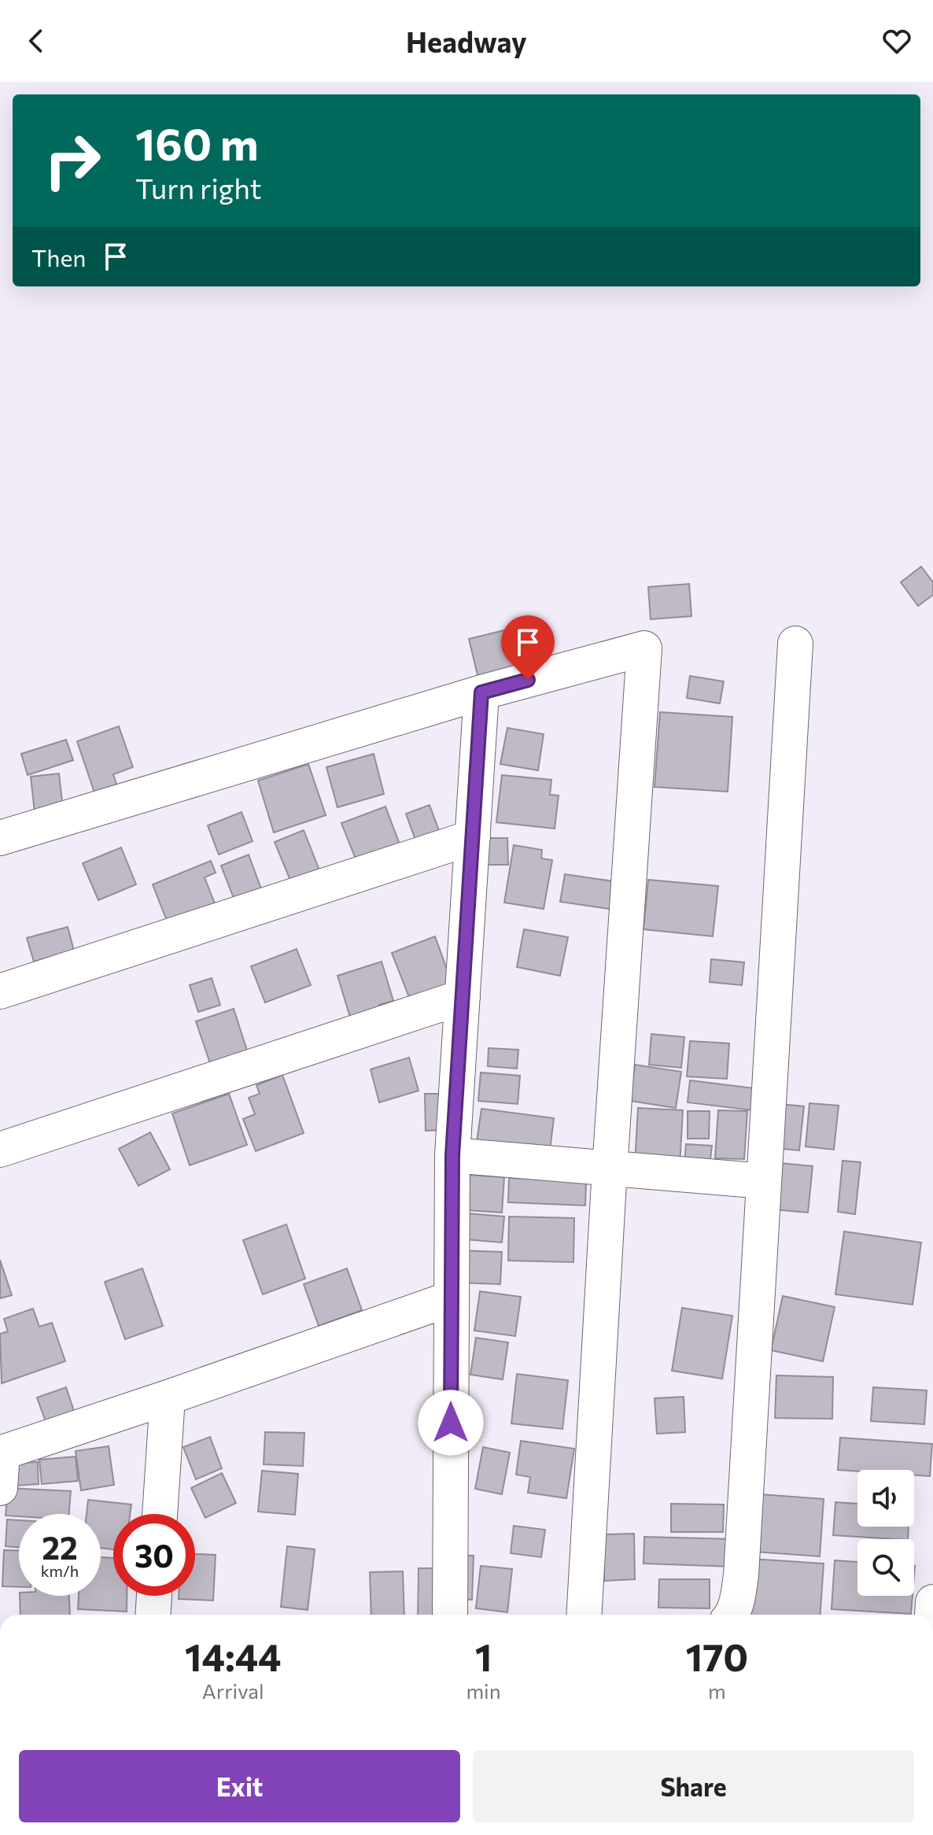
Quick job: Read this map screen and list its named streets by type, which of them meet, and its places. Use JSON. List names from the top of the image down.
{
  "page": {
    "header": "Headway",
    "turn": ["160 m", "Turn right"],
    "then": "Then",
    "speed": "22 km/h",
    "limit": "30",
    "eta": [
      "14:44",
      "Arrival",
      "1",
      "min",
      "170",
      "m"
    ],
    "buttons": ["Exit", "Share"]
  }
}
